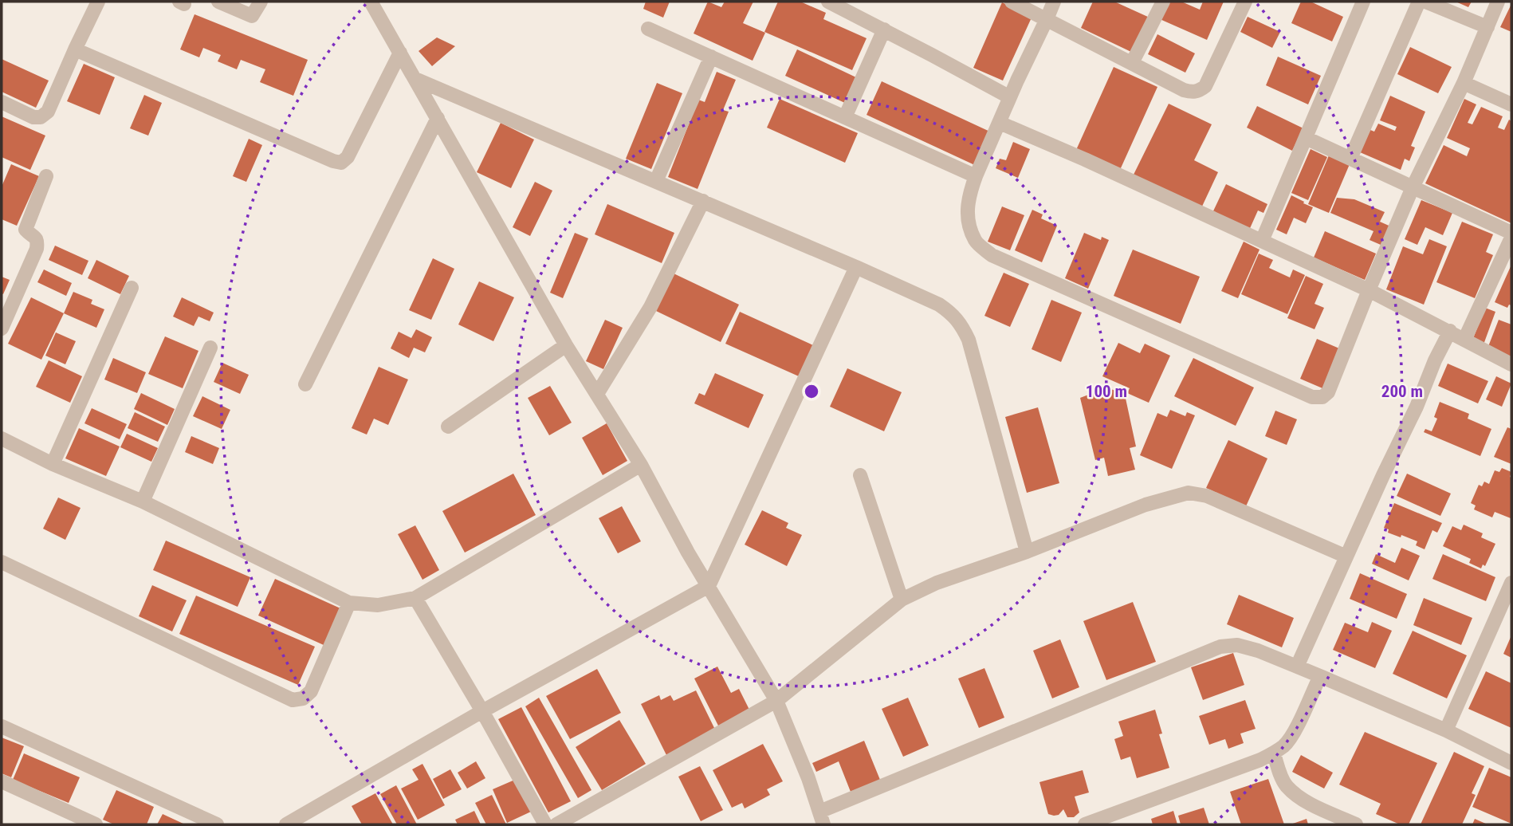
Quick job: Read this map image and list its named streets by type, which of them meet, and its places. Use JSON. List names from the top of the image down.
{
  "rings": ["100 m", "200 m"]
}
